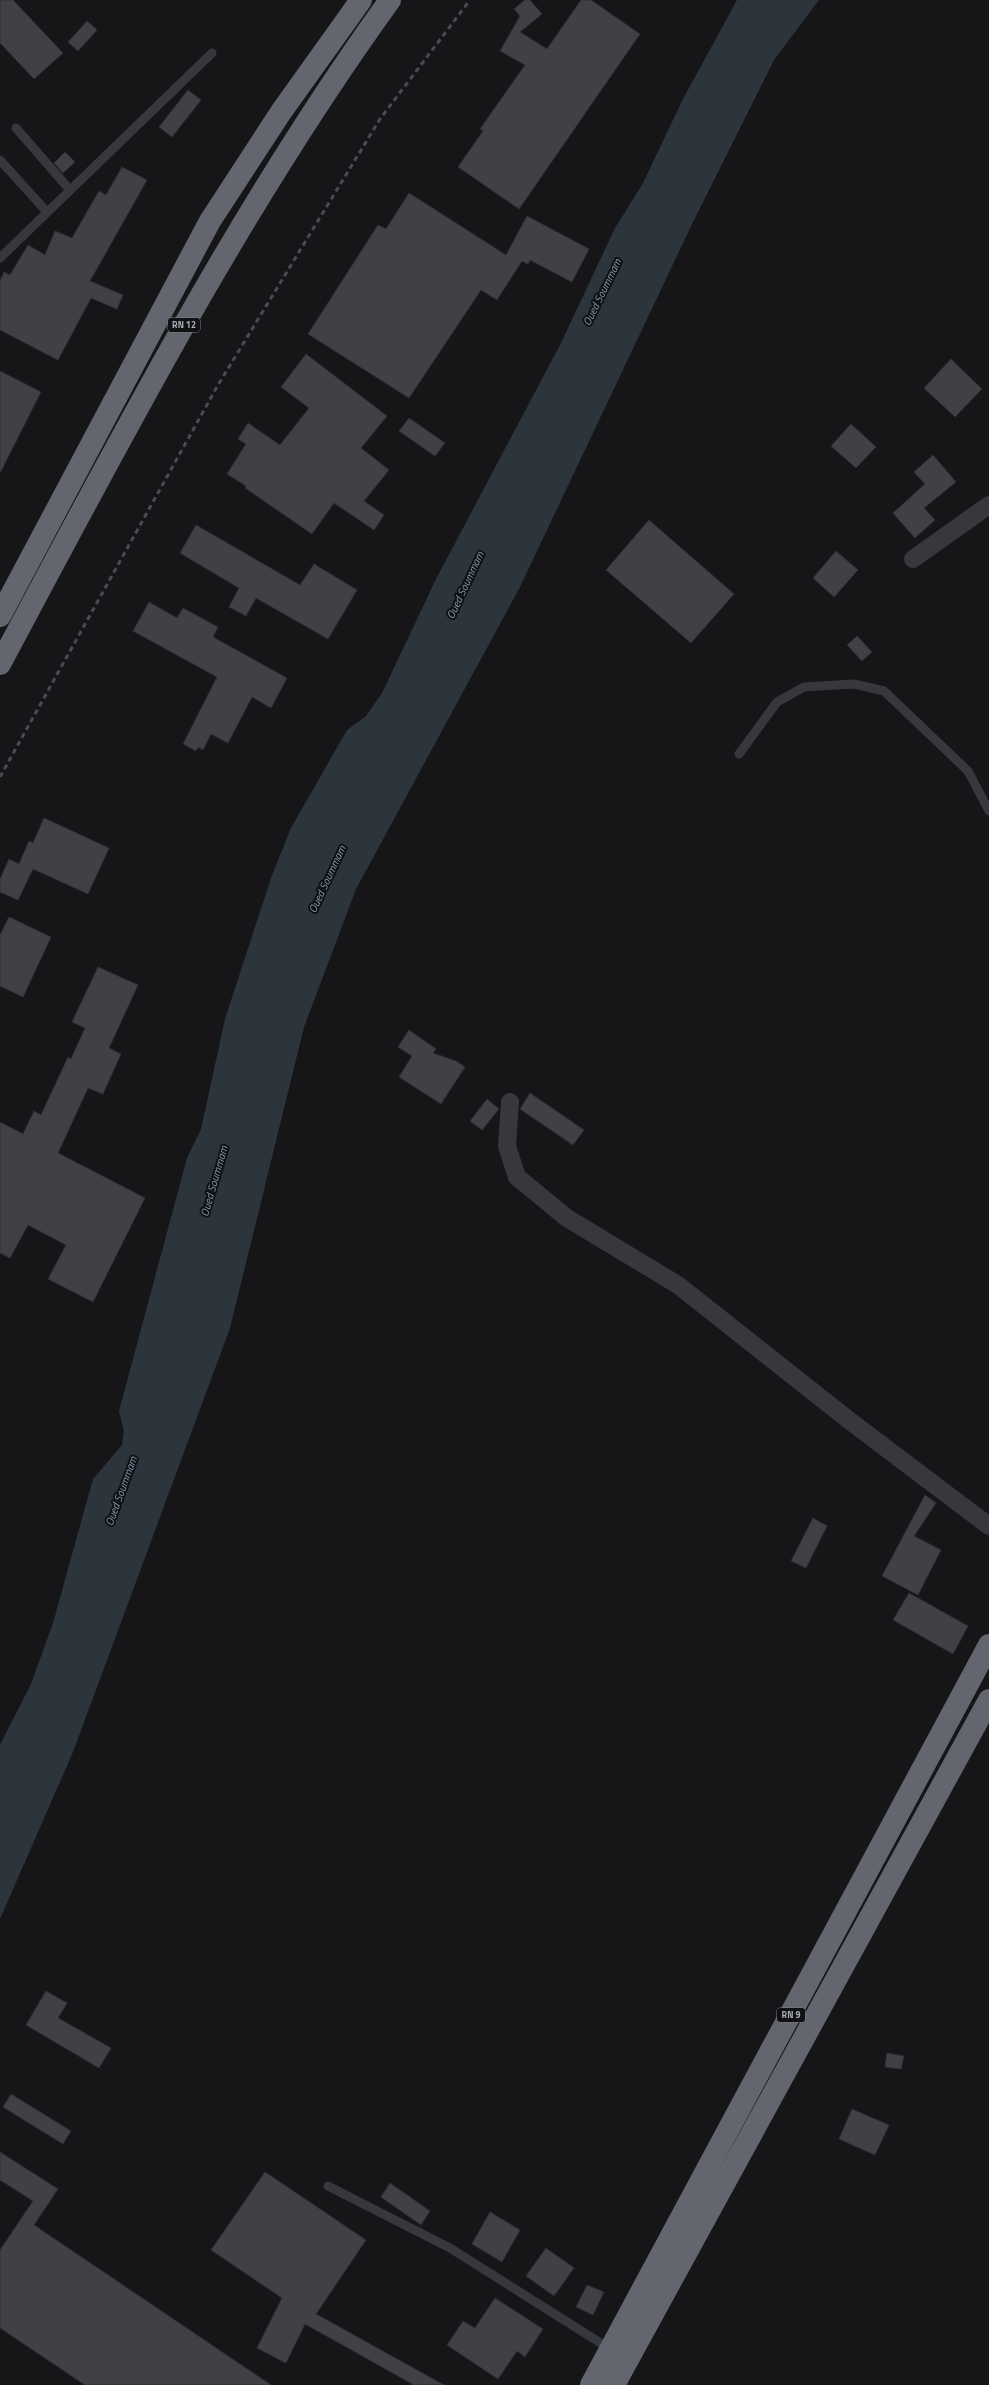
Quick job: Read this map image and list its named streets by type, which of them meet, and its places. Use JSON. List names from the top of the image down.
{
  "streets": {
    "highway": ["RN 12", "RN 9"]
  },
  "water": ["Oued Soummam"]
}
